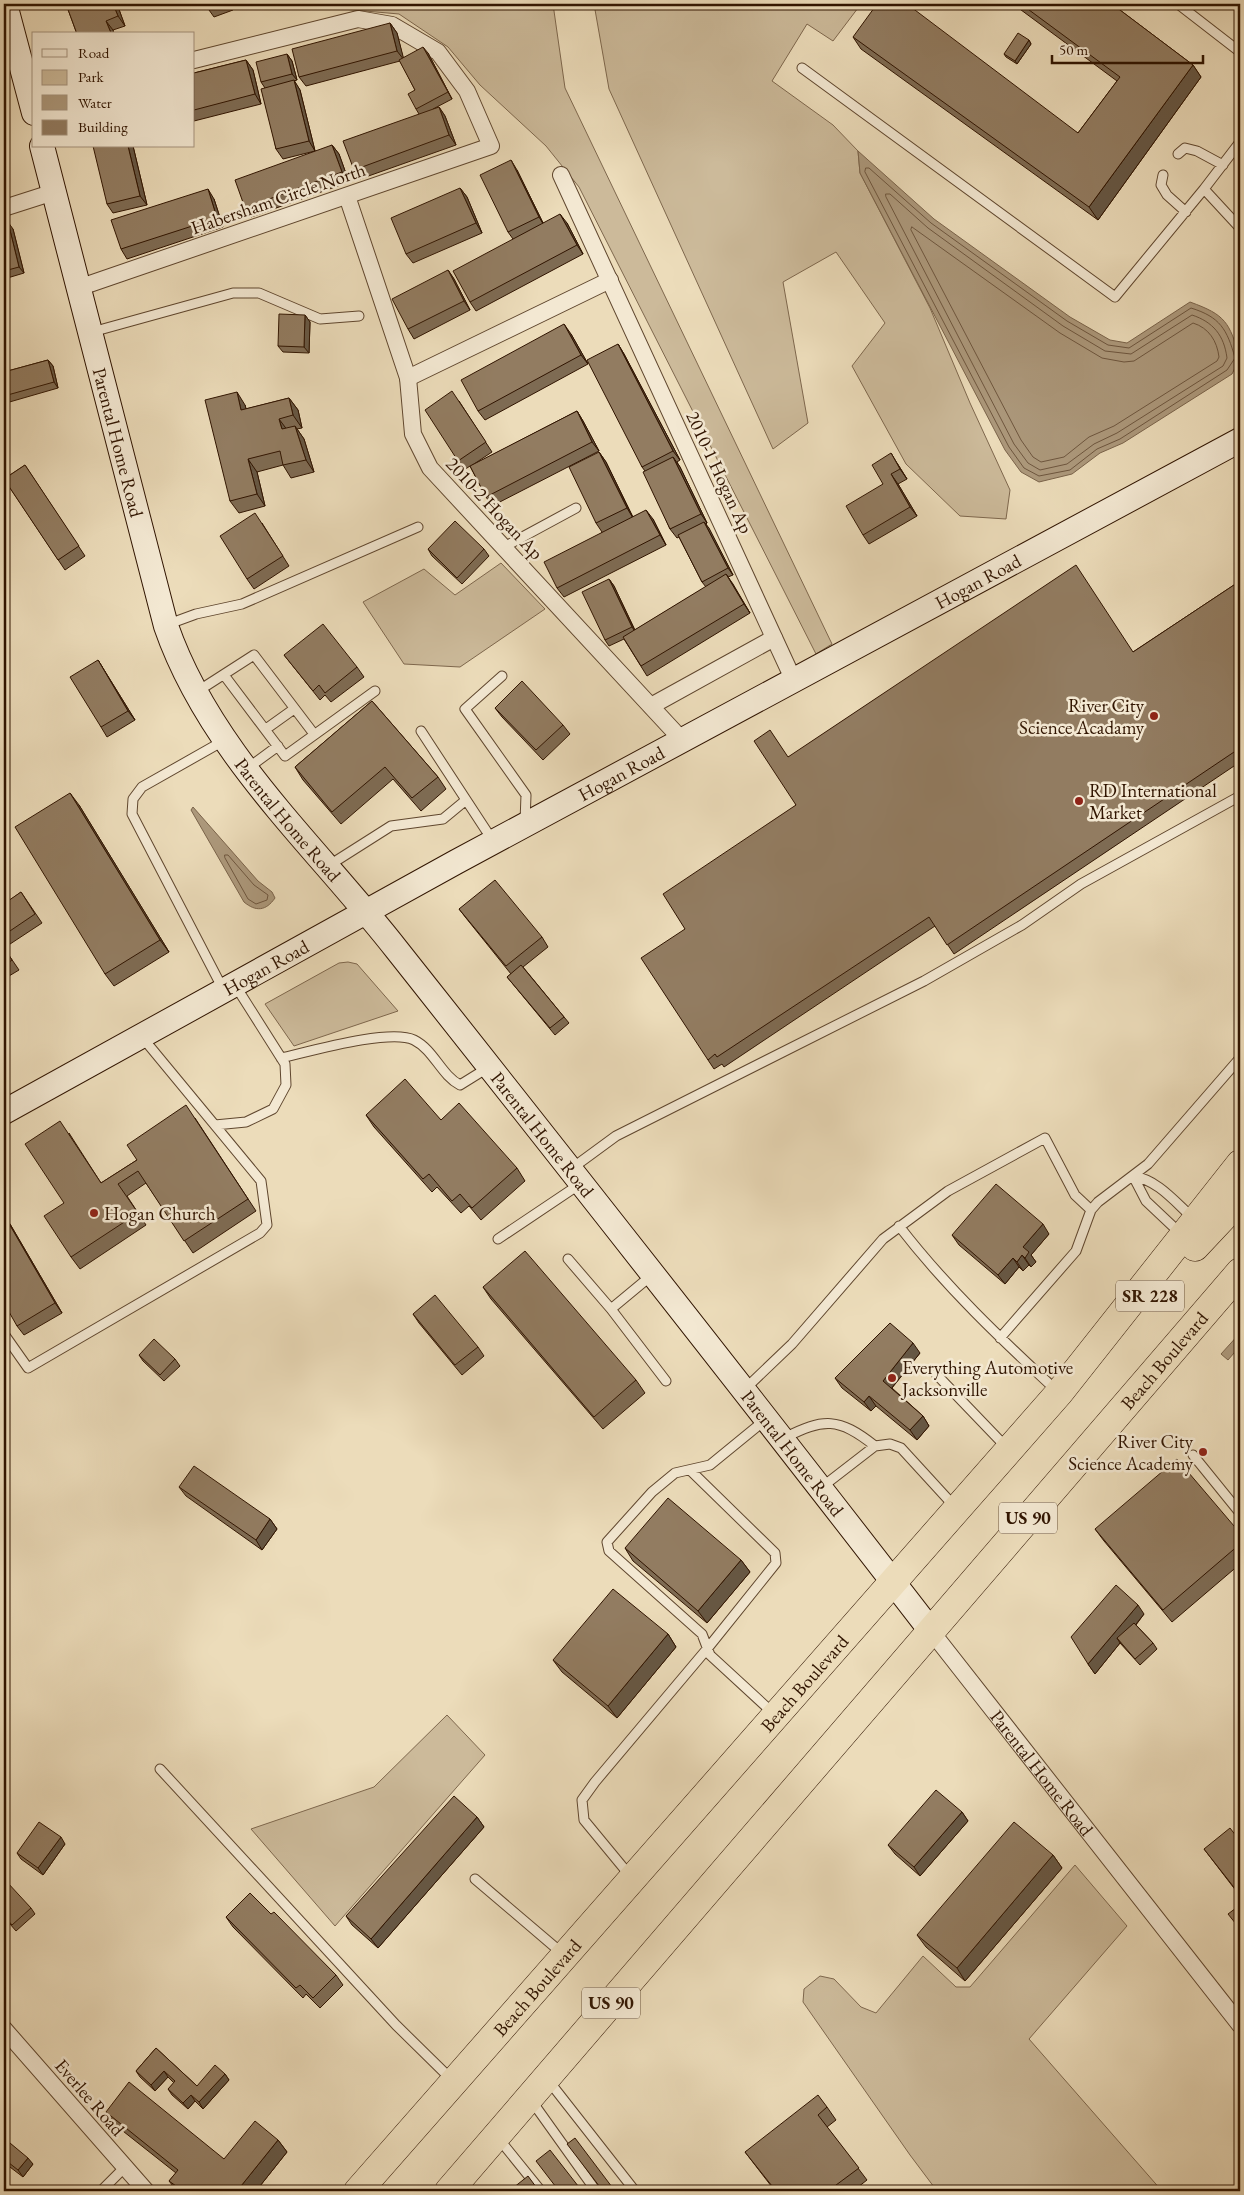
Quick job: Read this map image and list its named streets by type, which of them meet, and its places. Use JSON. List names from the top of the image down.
{
  "streets": {
    "highway": ["SR 228", "Beach Boulevard", "US 90"],
    "street": [
      "Habersham Circle North",
      "Parental Home Road",
      "2010-1 Hogan Ap",
      "2010-2 Hogan Ap",
      "Hogan Road",
      "Everlee Road"
    ]
  },
  "crossings": [
    ["Habersham Circle North", "Parental Home Road"],
    ["Habersham Circle North", "2010-2 Hogan Ap"],
    ["Parental Home Road", "Hogan Road"],
    ["Parental Home Road", "Beach Boulevard"],
    ["Parental Home Road", "US 90"],
    ["2010-1 Hogan Ap", "Hogan Road"],
    ["2010-2 Hogan Ap", "Hogan Road"],
    ["SR 228", "Beach Boulevard"],
    ["Beach Boulevard", "US 90"]
  ],
  "places": [
    "River City Science Acadamy",
    "RD International Market",
    "Hogan Church",
    "Everything Automotive Jacksonville",
    "River City Science Academy"
  ],
  "legend": [
    "Road",
    "Park",
    "Water",
    "Building"
  ],
  "scale_bar": "50 m"
}
